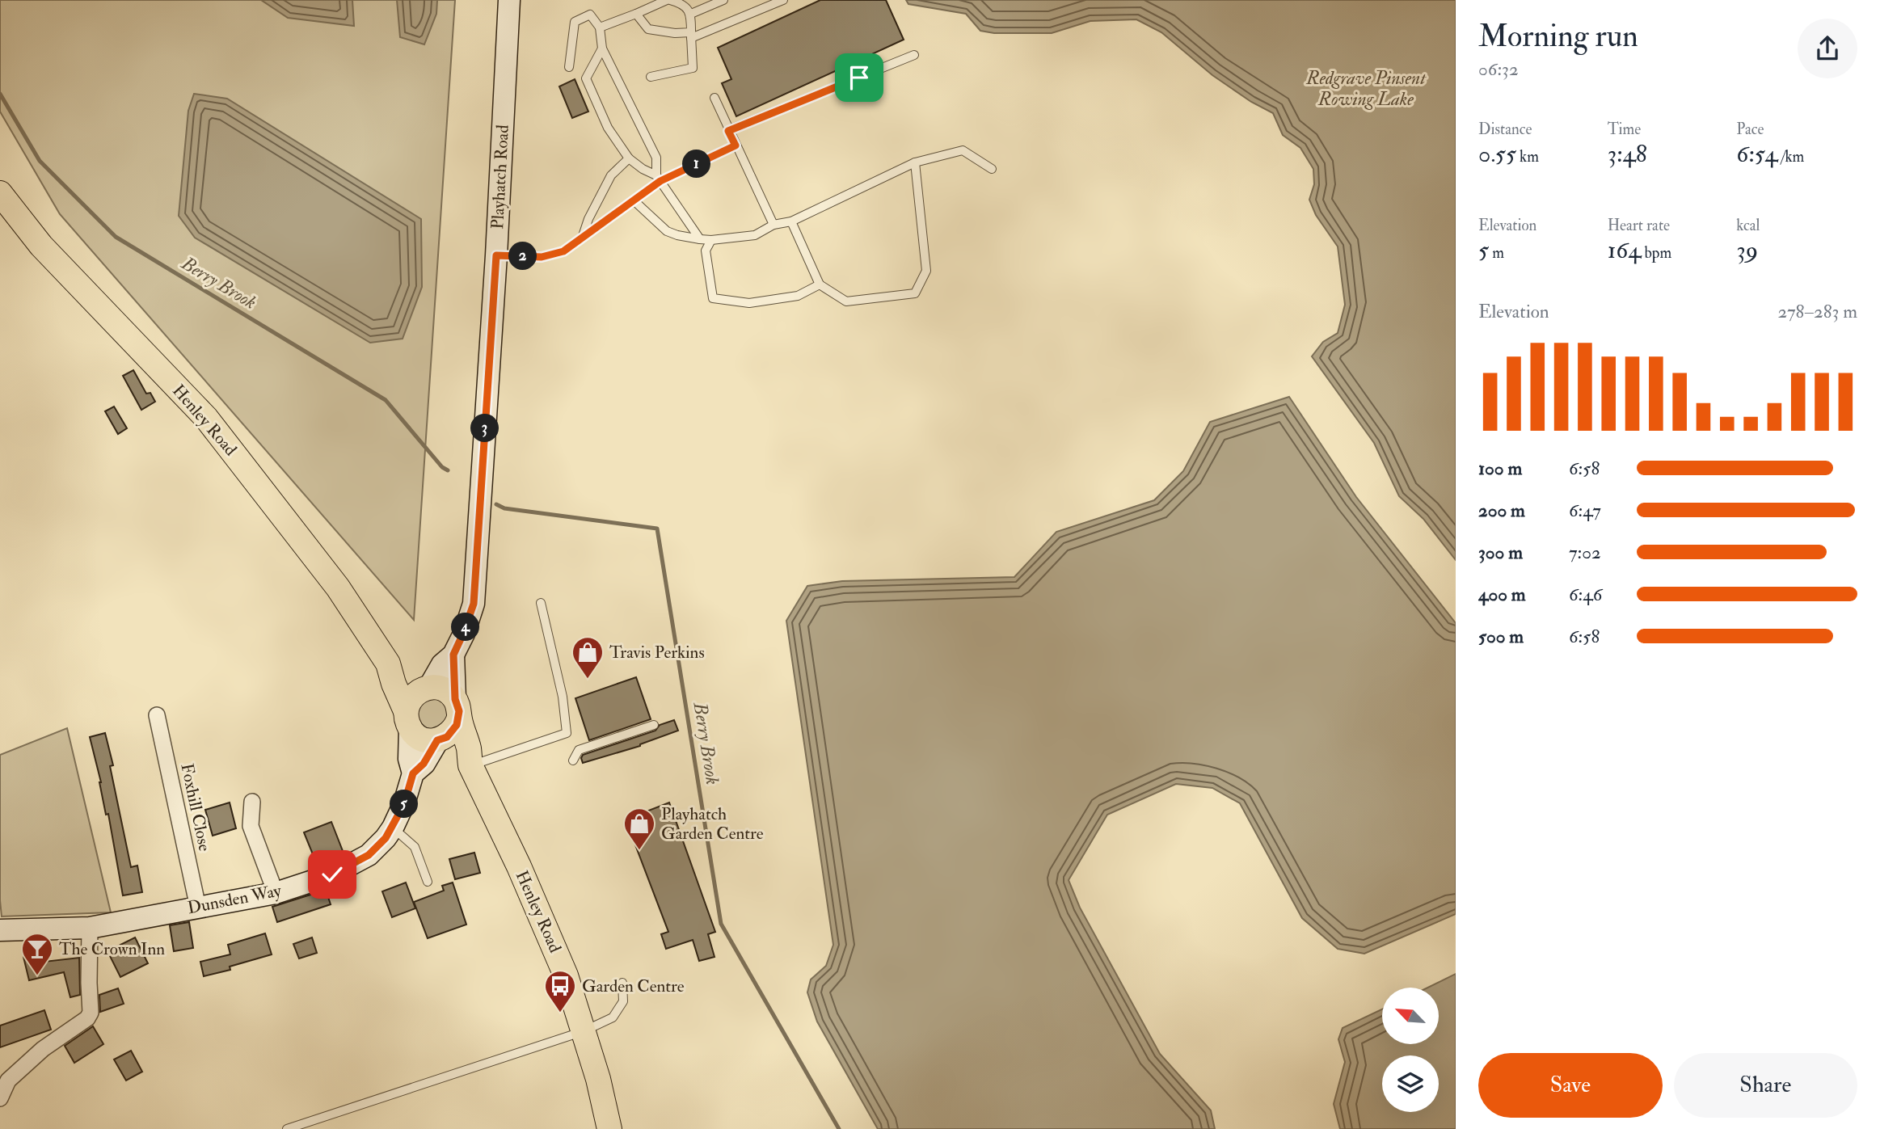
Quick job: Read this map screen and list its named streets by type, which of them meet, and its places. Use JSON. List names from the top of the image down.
{
  "streets": {
    "main road": ["Playhatch Road", "Henley Road", "Dunsden Way"],
    "street": ["Foxhill Close"]
  },
  "crossings": [
    ["Playhatch Road", "Henley Road"],
    ["Playhatch Road", "Dunsden Way"],
    ["Henley Road", "Dunsden Way"],
    ["Foxhill Close", "Dunsden Way"]
  ],
  "water": ["Redgrave Pinsent Rowing Lake", "Berry Brook"],
  "places": {
    "shop": ["Travis Perkins", "Playhatch Garden Centre"],
    "bar": ["The Crown Inn"],
    "bus stop": ["Garden Centre"]
  },
  "north": "top left",
  "page": {
    "heading": ["Morning run", "06:32"],
    "stats": [
      ["Distance", "0.55 km"],
      ["Time", "3:48"],
      ["Pace", "6:54 /km"],
      ["Elevation", "5 m"],
      ["Heart rate", "164 bpm"],
      ["kcal", "39"]
    ],
    "pins": [
      "1",
      "2",
      "3",
      "4",
      "5"
    ],
    "chart": ["Elevation", "278–283 m"],
    "list": [
      {
        "name": "100 m",
        "note": "6:58"
      },
      {
        "name": "200 m",
        "note": "6:47"
      },
      {
        "name": "300 m",
        "note": "7:02"
      },
      {
        "name": "400 m",
        "note": "6:46"
      },
      {
        "name": "500 m",
        "note": "6:58"
      }
    ],
    "buttons": ["Save", "Share"]
  }
}
